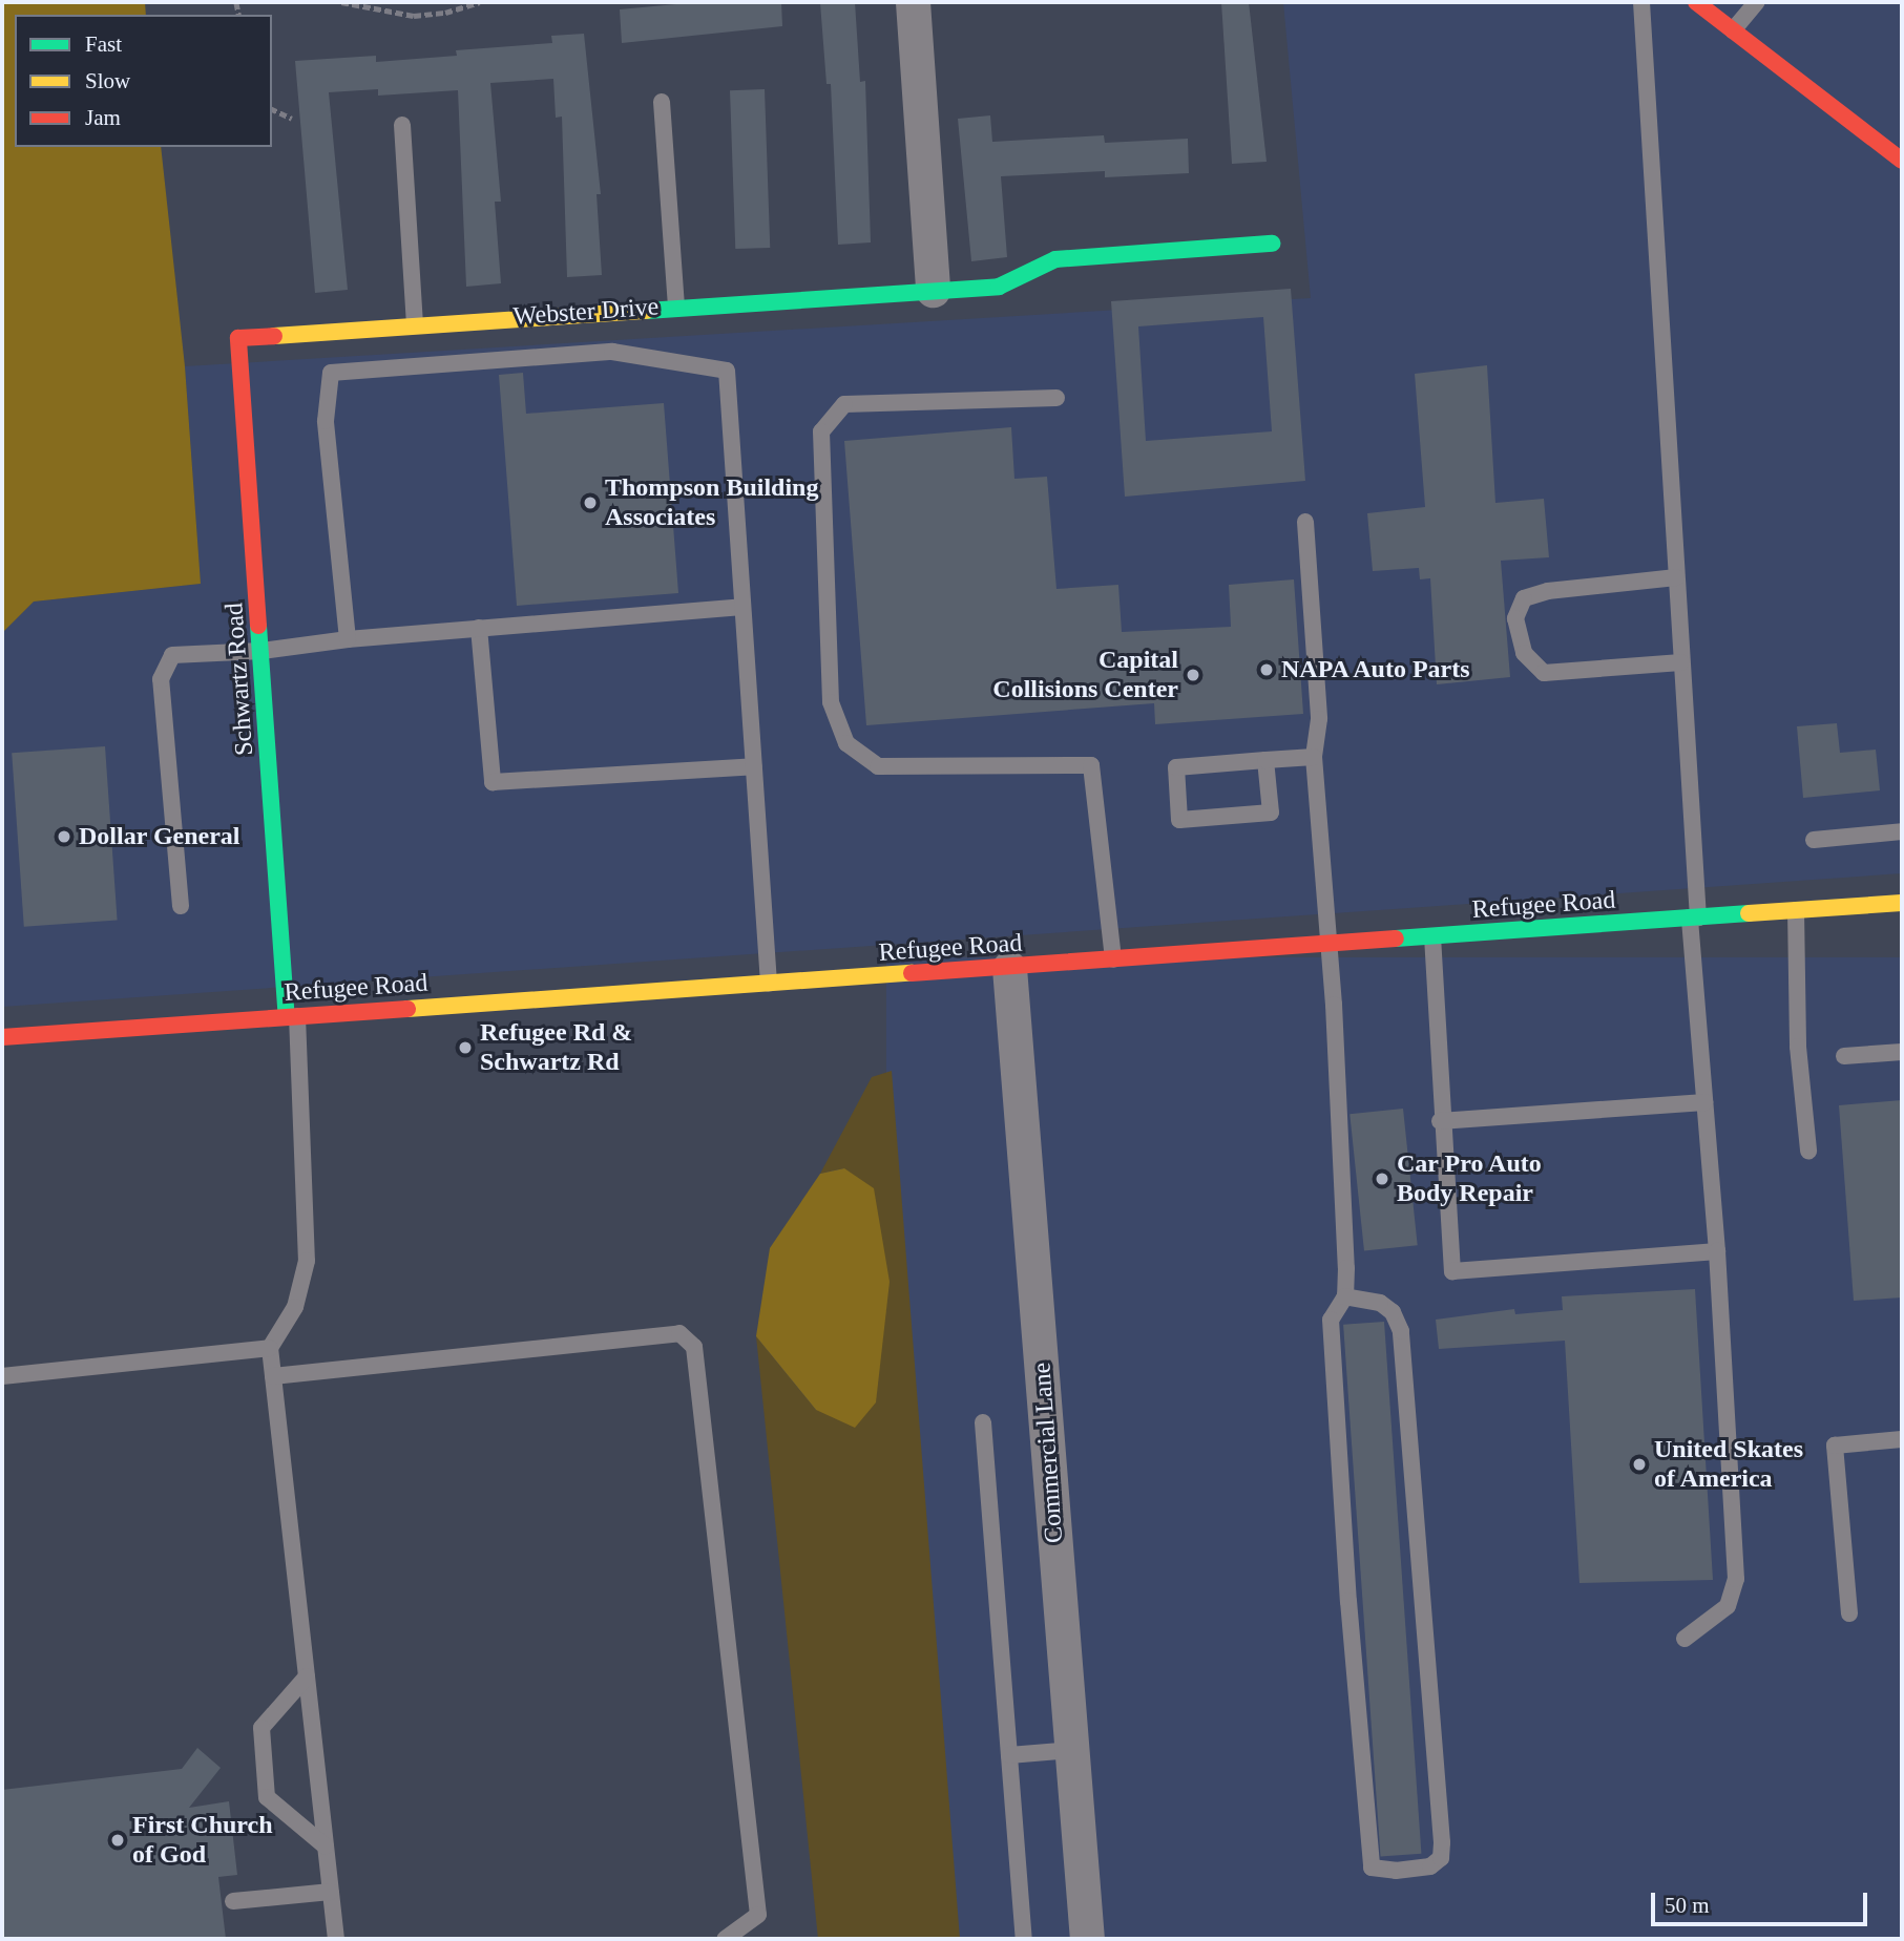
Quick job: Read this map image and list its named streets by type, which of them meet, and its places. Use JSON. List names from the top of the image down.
{
  "streets": {
    "main road": ["Webster Drive", "Schwartz Road", "Refugee Road"],
    "street": ["Commercial Lane"]
  },
  "crossings": [
    ["Webster Drive", "Schwartz Road"],
    ["Schwartz Road", "Refugee Road"],
    ["Refugee Road", "Commercial Lane"]
  ],
  "places": [
    "Thompson Building Associates",
    "NAPA Auto Parts",
    "Capital Collisions Center",
    "Dollar General",
    "Refugee Rd & Schwartz Rd",
    "Car Pro Auto Body Repair",
    "United Skates of America",
    "First Church of God"
  ],
  "legend": ["Fast", "Slow", "Jam"],
  "scale_bar": "50 m"
}
